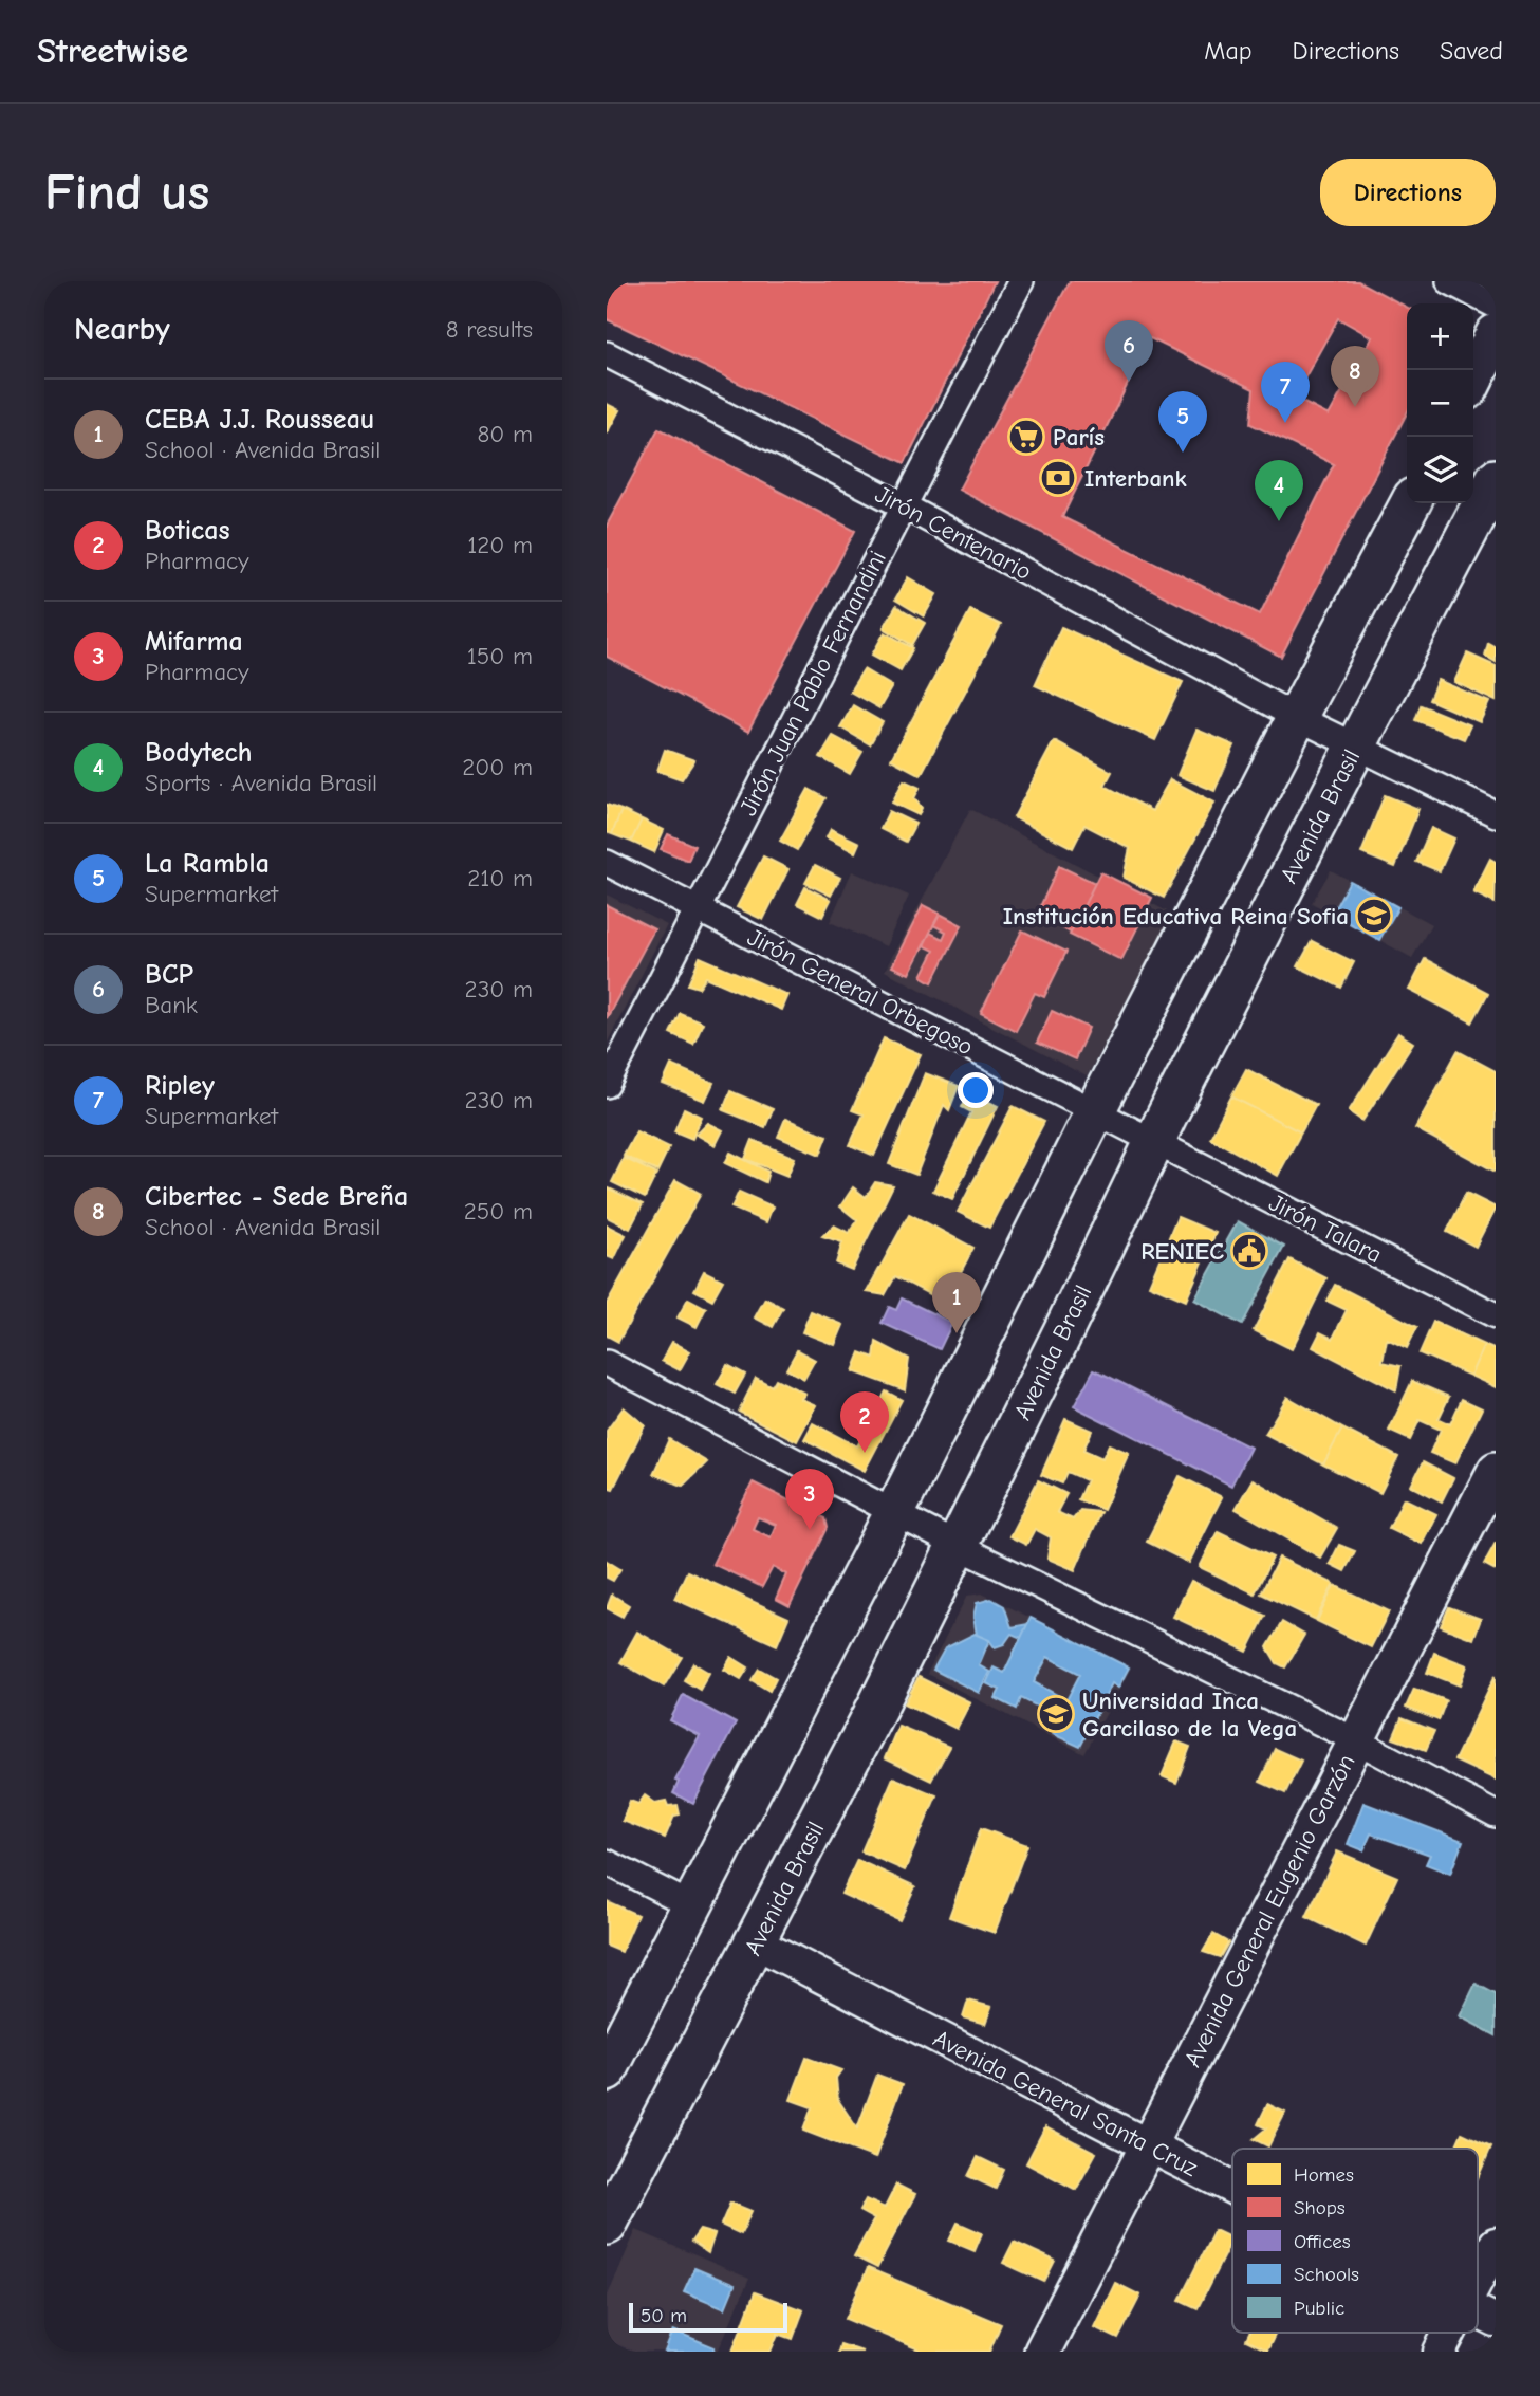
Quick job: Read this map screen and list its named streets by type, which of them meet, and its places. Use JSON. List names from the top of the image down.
{
  "streets": {
    "main road": ["Avenida Brasil", "Avenida General Eugenio Garzón"],
    "street": [
      "Jirón Centenario",
      "Jirón Juan Pablo Fernandini",
      "Jirón General Orbegoso",
      "Jirón Talara",
      "Avenida General Santa Cruz"
    ]
  },
  "crossings": [
    ["Jirón Centenario", "Jirón Juan Pablo Fernandini"],
    ["Jirón Centenario", "Avenida Brasil"],
    ["Jirón Juan Pablo Fernandini", "Jirón General Orbegoso"],
    ["Avenida Brasil", "Jirón General Orbegoso"],
    ["Avenida Brasil", "Jirón Talara"],
    ["Avenida Brasil", "Avenida General Santa Cruz"],
    ["Jirón General Orbegoso", "Jirón Talara"],
    ["Avenida General Eugenio Garzón", "Avenida General Santa Cruz"]
  ],
  "places": {
    "supermarket": ["París"],
    "bank": ["Interbank"],
    "school or university": ["Institución Educativa Reina Sofia", "Universidad Inca Garcilaso de la Vega"],
    "public building": ["RENIEC"]
  },
  "legend": [
    "Homes",
    "Shops",
    "Offices",
    "Schools",
    "Public"
  ],
  "scale_bar": "50 m",
  "page": {
    "header": "Streetwise",
    "nav": ["Map", "Directions", "Saved"],
    "buttons": "Directions",
    "title": "Find us",
    "heading": ["Nearby", "8 results"],
    "map_buttons": ["+", "−"],
    "pins": [
      "6",
      "8",
      "7",
      "5",
      "4",
      "1",
      "2",
      "3"
    ],
    "list": [
      {
        "mark": "1",
        "name": "CEBA J.J. Rousseau",
        "note": "School · Avenida Brasil",
        "value": "80 m"
      },
      {
        "mark": "2",
        "name": "Boticas",
        "note": "Pharmacy",
        "value": "120 m"
      },
      {
        "mark": "3",
        "name": "Mifarma",
        "note": "Pharmacy",
        "value": "150 m"
      },
      {
        "mark": "4",
        "name": "Bodytech",
        "note": "Sports · Avenida Brasil",
        "value": "200 m"
      },
      {
        "mark": "5",
        "name": "La Rambla",
        "note": "Supermarket",
        "value": "210 m"
      },
      {
        "mark": "6",
        "name": "BCP",
        "note": "Bank",
        "value": "230 m"
      },
      {
        "mark": "7",
        "name": "Ripley",
        "note": "Supermarket",
        "value": "230 m"
      },
      {
        "mark": "8",
        "name": "Cibertec - Sede Breña",
        "note": "School · Avenida Brasil",
        "value": "250 m"
      }
    ],
    "scale": "50 m"
  }
}
